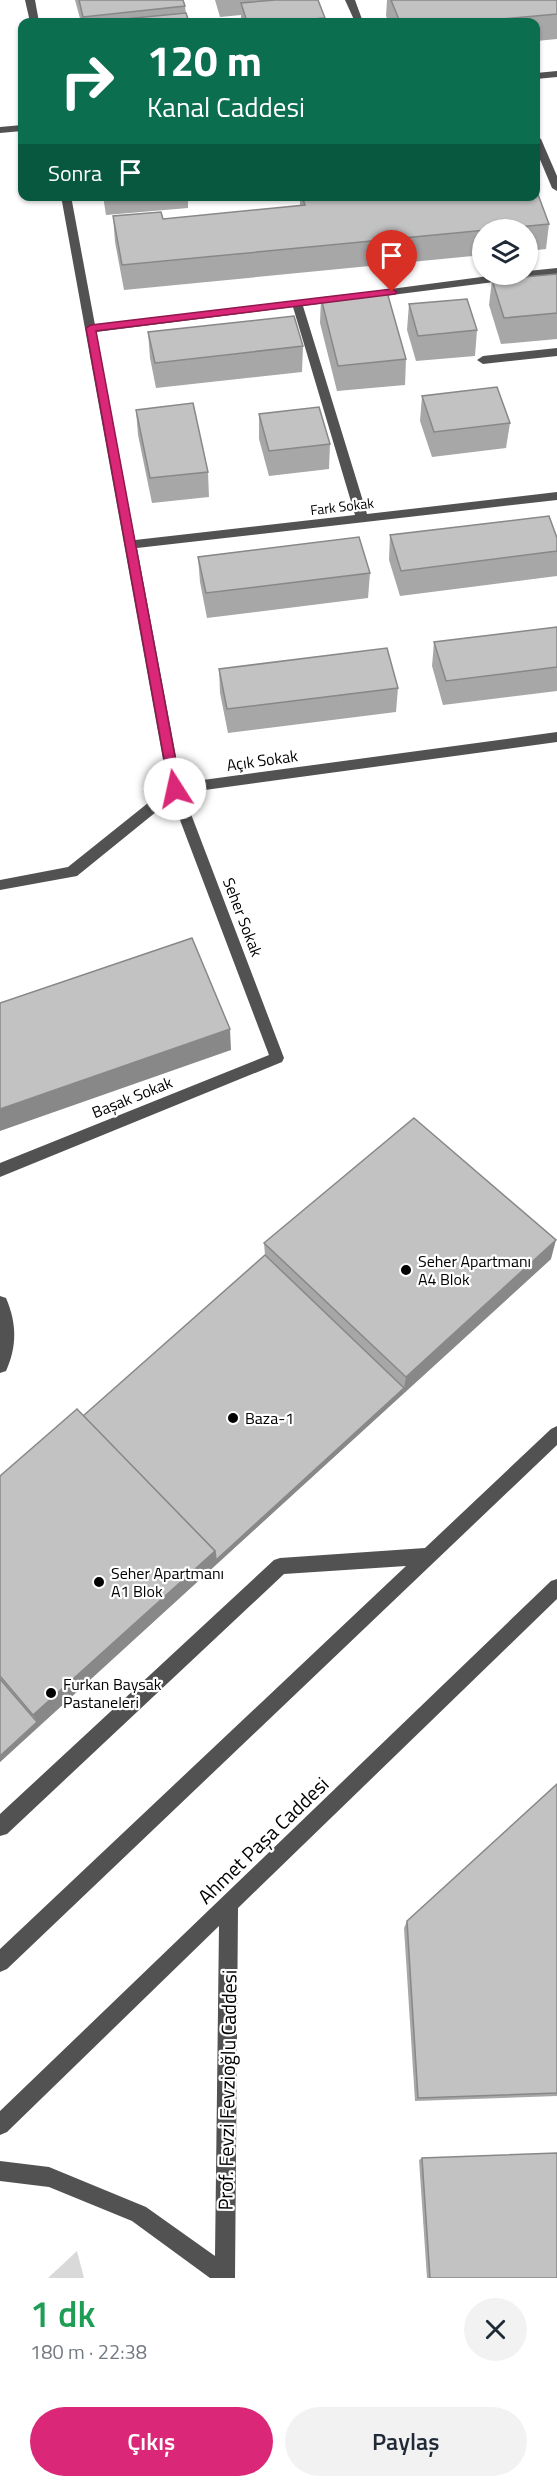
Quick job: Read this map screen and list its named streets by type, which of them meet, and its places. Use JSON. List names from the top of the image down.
{
  "streets": {
    "street": [
      "Fark Sokak",
      "Açık Sokak",
      "Seher Sokak",
      "Başak Sokak",
      "Ahmet Paşa Caddesi",
      "Prof. Fevzi Fevzioğlu Caddesi"
    ]
  },
  "crossings": [
    ["Açık Sokak", "Seher Sokak"],
    ["Seher Sokak", "Başak Sokak"],
    ["Ahmet Paşa Caddesi", "Prof. Fevzi Fevzioğlu Caddesi"]
  ],
  "places": [
    "Seher Apartmanı A4 Blok",
    "Baza-1",
    "Seher Apartmanı A1 Blok",
    "Furkan Baysak Pastaneleri"
  ],
  "page": {
    "turn": ["120 m", "Kanal Caddesi"],
    "then": "Sonra",
    "heading": ["1 dk", "180 m · 22:38"],
    "buttons": ["Çıkış", "Paylaş"]
  }
}
